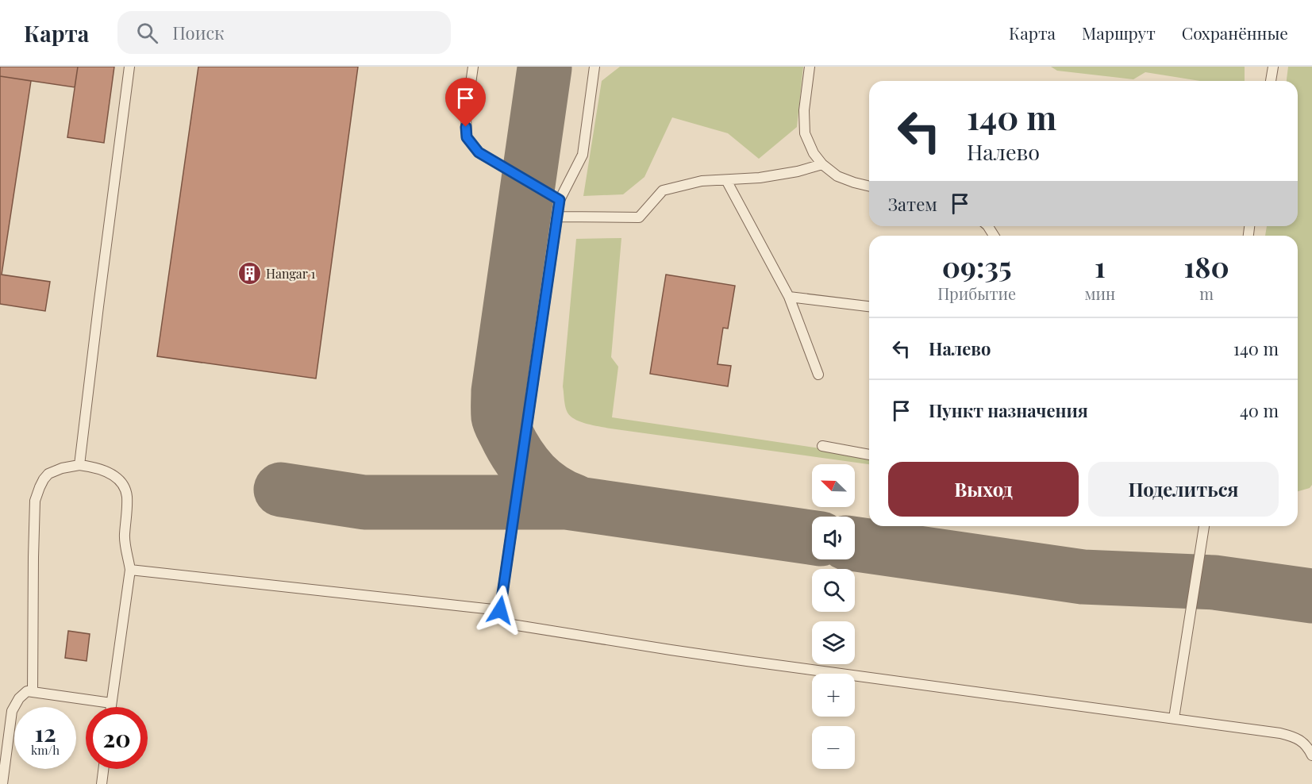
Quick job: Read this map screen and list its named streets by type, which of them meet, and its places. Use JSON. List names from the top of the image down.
{
  "places": {
    "building": ["Hangar 1"]
  },
  "north": "top left",
  "page": {
    "header": "Карта",
    "search": "Поиск",
    "nav": ["Карта", "Маршрут", "Сохранённые"],
    "turn": ["140 m", "Налево"],
    "then": "Затем",
    "eta": [
      "09:35",
      "Прибытие",
      "1",
      "мин",
      "180",
      "m"
    ],
    "list": [
      {
        "name": "Налево",
        "value": "140 m"
      },
      {
        "name": "Пункт назначения",
        "value": "40 m"
      }
    ],
    "buttons": ["Выход", "Поделиться"],
    "map_buttons": ["+", "−"],
    "speed": "12 km/h",
    "limit": "20"
  }
}
